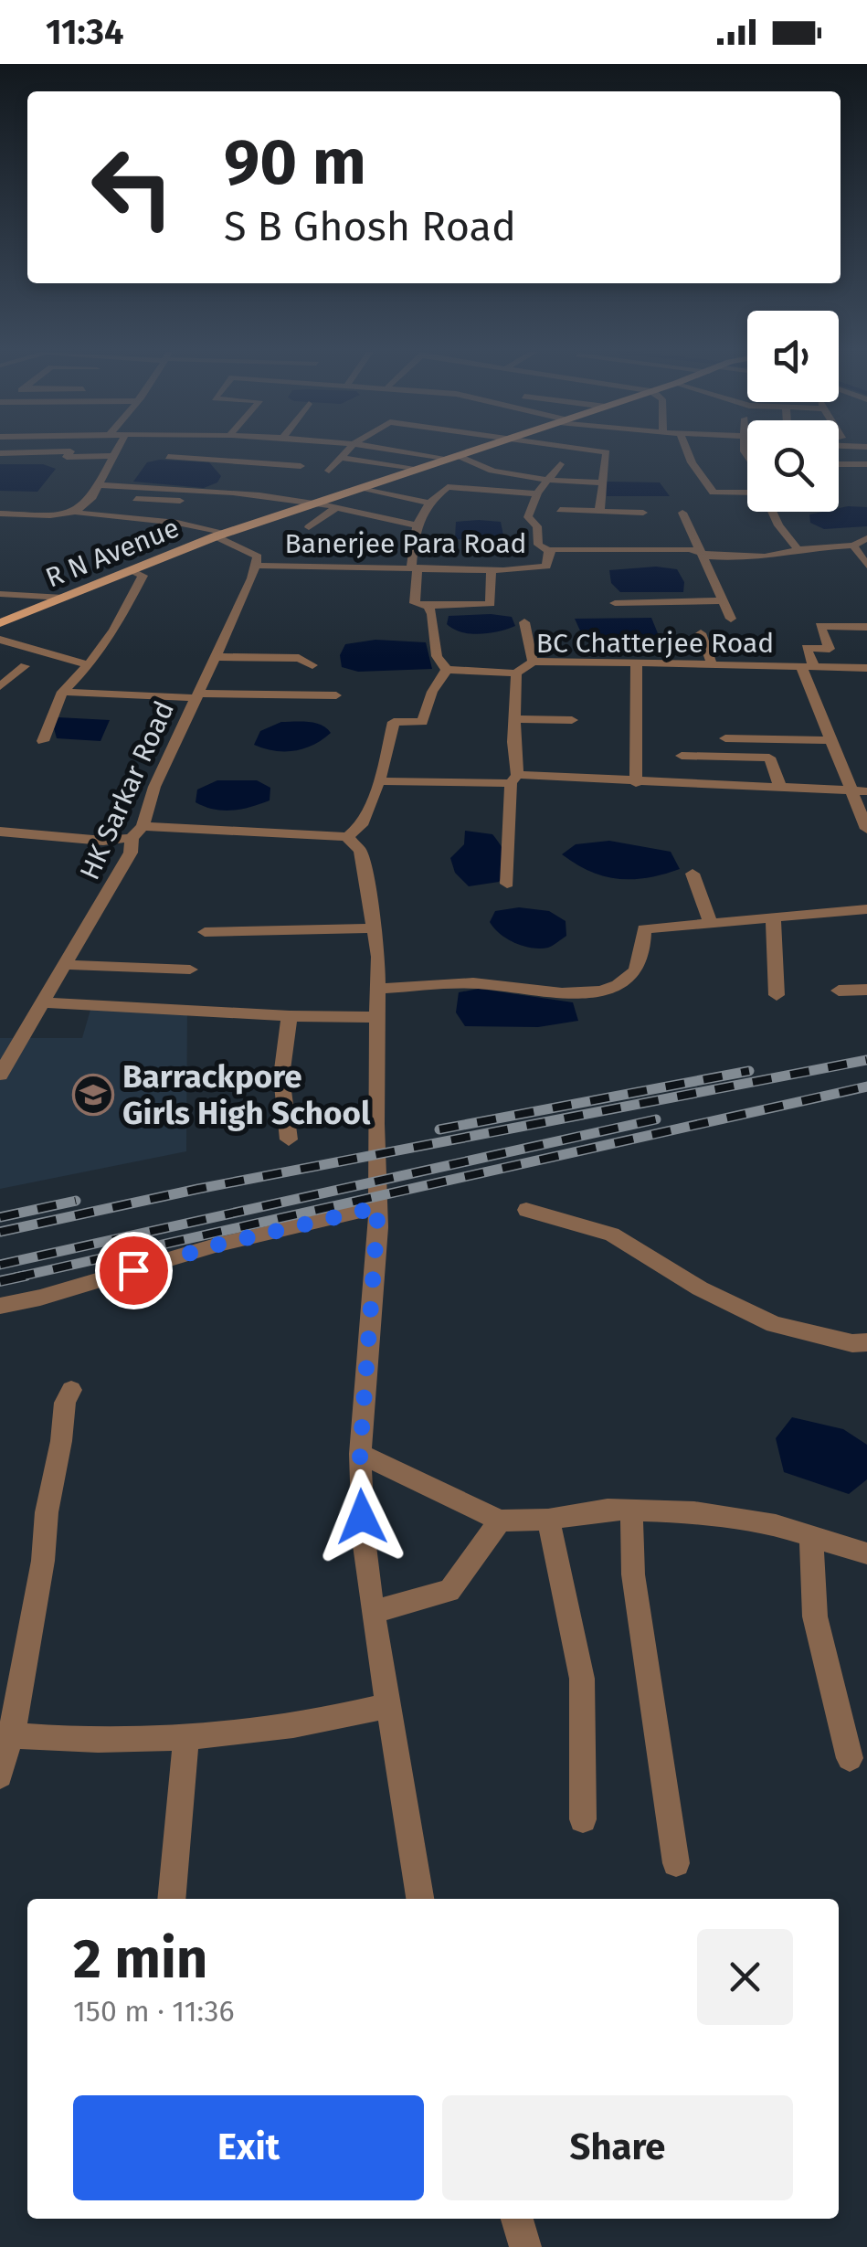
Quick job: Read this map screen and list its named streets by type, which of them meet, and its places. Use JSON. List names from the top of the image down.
{
  "streets": {
    "main road": ["R N Avenue"],
    "street": ["Banerjee Para Road", "BC Chatterjee Road", "HK Sarkar Road"]
  },
  "crossings": [
    ["Banerjee Para Road", "HK Sarkar Road"]
  ],
  "places": {
    "school or university": ["Barrackpore Girls High School"]
  },
  "page": {
    "status": "11:34",
    "turn": ["90 m", "S B Ghosh Road"],
    "heading": ["2 min", "150 m · 11:36"],
    "buttons": ["Exit", "Share"]
  }
}
